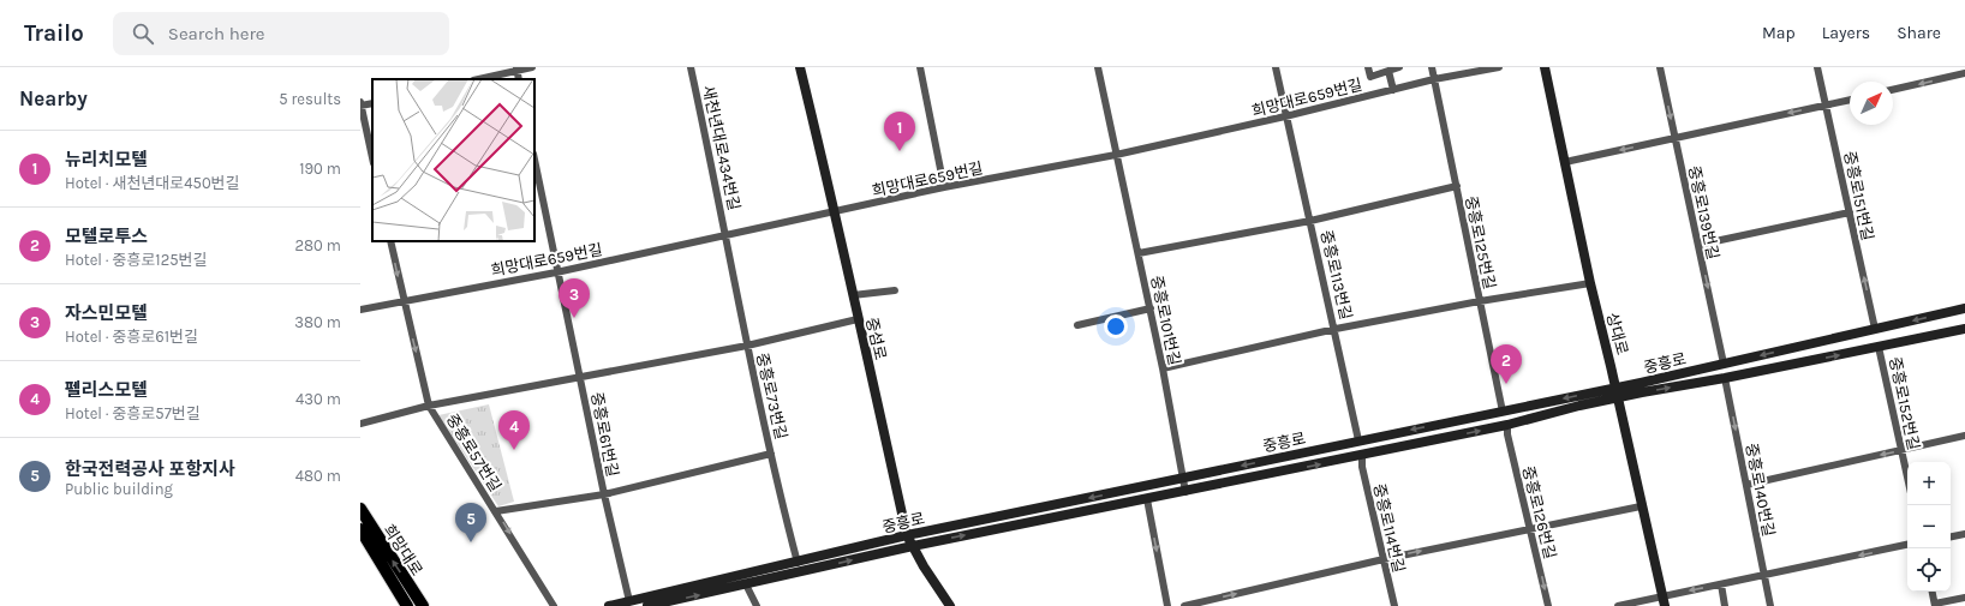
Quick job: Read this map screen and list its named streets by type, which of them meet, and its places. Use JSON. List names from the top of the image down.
{
  "streets": {
    "main road": [
      "상대로",
      "중섬로",
      "중흥로",
      "희망대로"
    ],
    "street": [
      "희망대로659번길",
      "새천년대로434번길",
      "중흥로151번길",
      "중흥로139번길",
      "중흥로125번길",
      "중흥로113번길",
      "중흥로101번길",
      "중흥로73번길",
      "중흥로152번길",
      "중흥로61번길",
      "중흥로57번길",
      "중흥로140번길",
      "중흥로126번길",
      "중흥로114번길"
    ]
  },
  "crossings": [
    ["희망대로659번길", "새천년대로434번길"],
    ["희망대로659번길", "중흥로125번길"],
    ["희망대로659번길", "중흥로113번길"],
    ["희망대로659번길", "중흥로101번길"],
    ["희망대로659번길", "중섬로"],
    ["희망대로659번길", "중흥로73번길"],
    ["희망대로659번길", "중흥로61번길"],
    ["희망대로659번길", "중흥로57번길"],
    ["새천년대로434번길", "중흥로73번길"],
    ["중흥로151번길", "중흥로"],
    ["중흥로139번길", "중흥로"],
    ["중흥로125번길", "중흥로"],
    ["중흥로113번길", "중흥로"],
    ["중흥로101번길", "중흥로"],
    ["상대로", "중흥로"],
    ["중섬로", "중흥로"],
    ["중흥로", "중흥로73번길"],
    ["중흥로", "중흥로152번길"],
    ["중흥로", "중흥로61번길"],
    ["중흥로", "중흥로140번길"],
    ["중흥로", "중흥로126번길"],
    ["중흥로", "중흥로114번길"]
  ],
  "one_way": [
    "중흥로151번길",
    "중흥로139번길",
    "중흥로57번길",
    "중흥로140번길",
    "중흥로126번길"
  ],
  "north": "top right",
  "page": {
    "header": "Trailo",
    "search": "Search here",
    "nav": ["Map", "Layers", "Share"],
    "heading": ["Nearby", "5 results"],
    "pins": [
      "1",
      "3",
      "2",
      "4",
      "5"
    ],
    "list": [
      {
        "mark": "1",
        "name": "뉴리치모텔",
        "note": "Hotel · 새천년대로450번길",
        "value": "190 m"
      },
      {
        "mark": "2",
        "name": "모텔로투스",
        "note": "Hotel · 중흥로125번길",
        "value": "280 m"
      },
      {
        "mark": "3",
        "name": "자스민모텔",
        "note": "Hotel · 중흥로61번길",
        "value": "380 m"
      },
      {
        "mark": "4",
        "name": "펠리스모텔",
        "note": "Hotel · 중흥로57번길",
        "value": "430 m"
      },
      {
        "mark": "5",
        "name": "한국전력공사 포항지사",
        "note": "Public building",
        "value": "480 m"
      }
    ],
    "map_buttons": ["+", "−"]
  }
}
